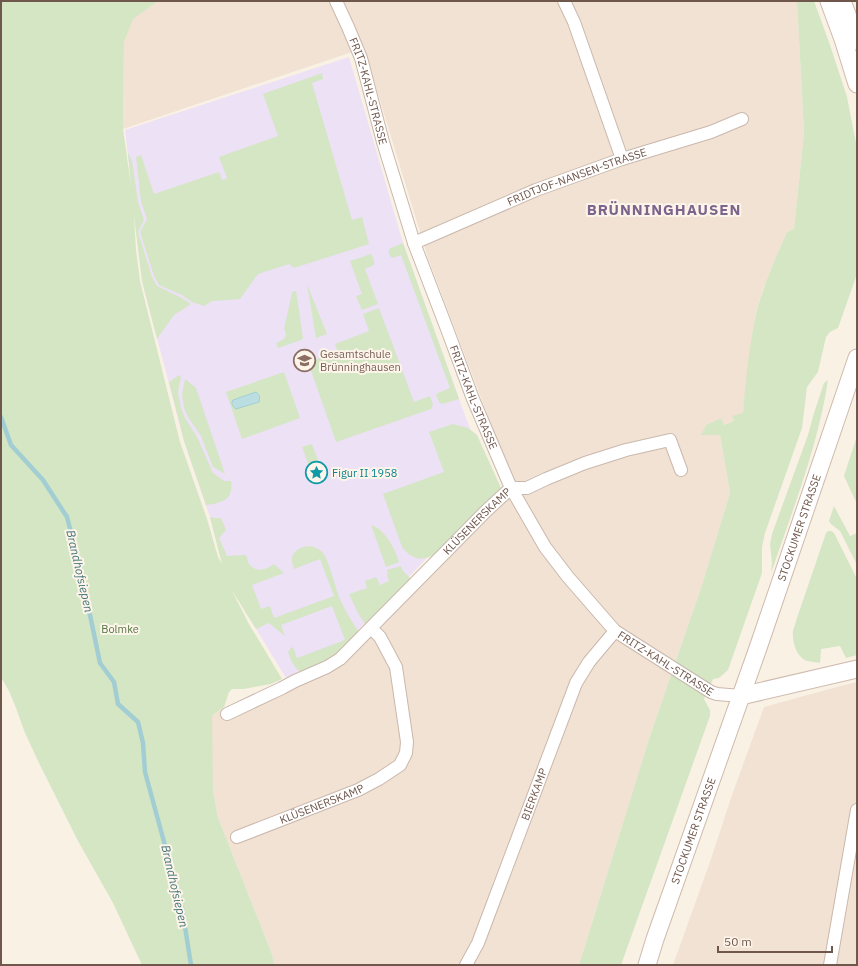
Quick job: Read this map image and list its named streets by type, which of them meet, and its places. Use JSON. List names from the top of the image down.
{
  "streets": {
    "main road": ["STOCKUMER STRASSE"],
    "street": [
      "FRITZ-KAHL-STRASSE",
      "FRIDTJOF-NANSEN-STRASSE",
      "KLÜSENERSKAMP",
      "BIERKAMP"
    ]
  },
  "crossings": [
    ["FRITZ-KAHL-STRASSE", "FRIDTJOF-NANSEN-STRASSE"],
    ["FRITZ-KAHL-STRASSE", "KLÜSENERSKAMP"],
    ["FRITZ-KAHL-STRASSE", "STOCKUMER STRASSE"],
    ["FRITZ-KAHL-STRASSE", "BIERKAMP"]
  ],
  "districts": ["BRÜNNINGHAUSEN"],
  "water": ["Brandhofsiepen"],
  "parks": ["Bolmke"],
  "places": {
    "school or university": ["Gesamtschule Brünninghausen"],
    "place": ["Figur II 1958"]
  },
  "scale_bar": "50 m"
}
